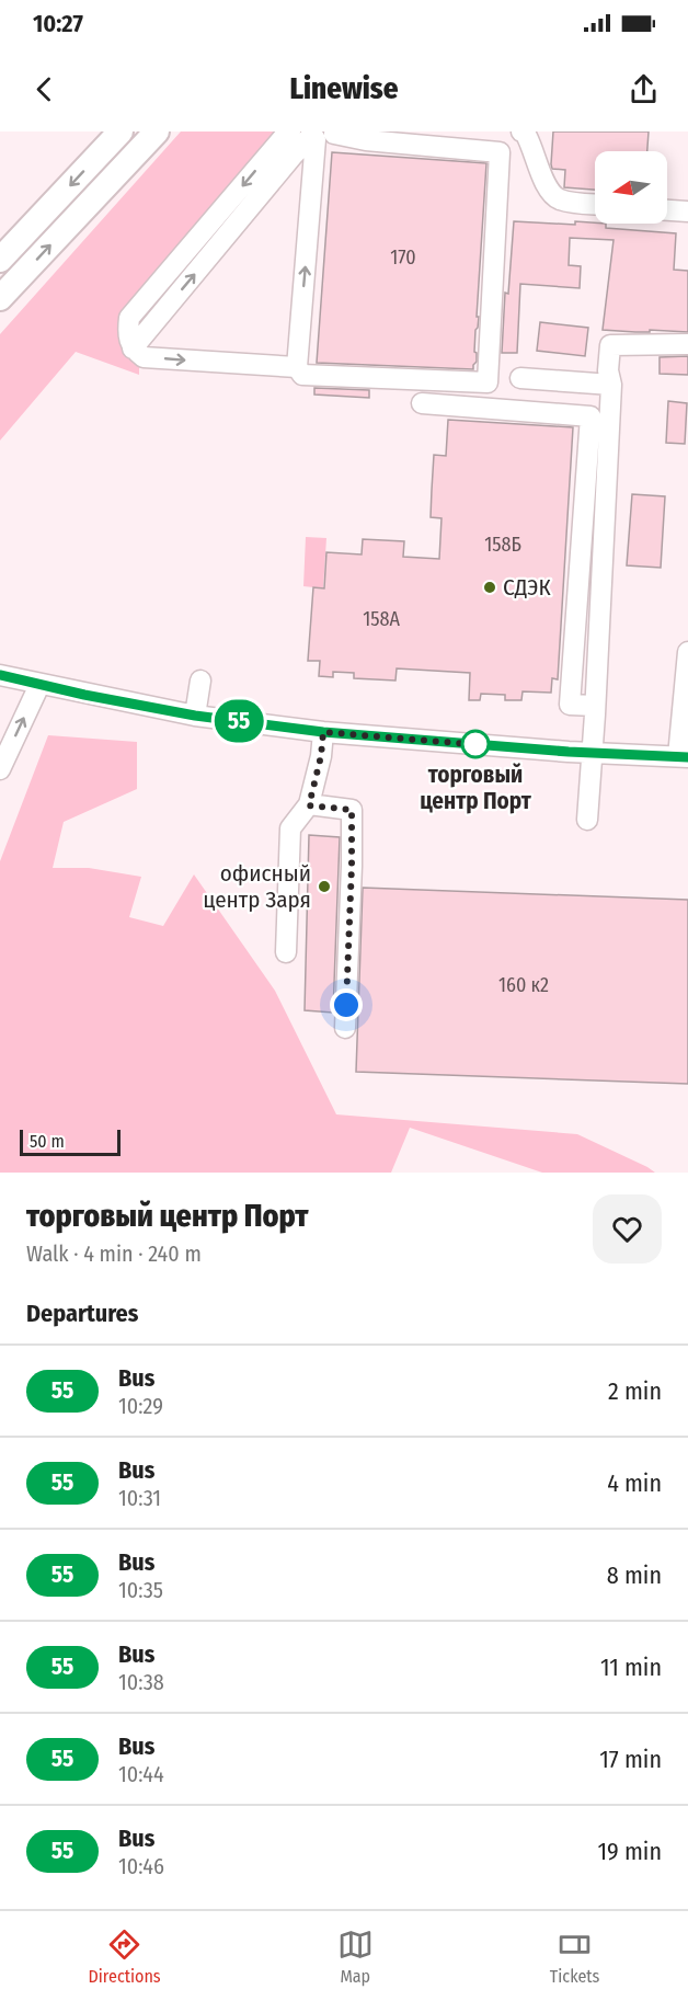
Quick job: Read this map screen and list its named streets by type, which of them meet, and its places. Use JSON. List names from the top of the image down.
{
  "places": ["СДЭК", "торговый центр Порт", "офисный центр Заря"],
  "lines": ["bus line 55"],
  "house_numbers": [
    "170",
    "158Б",
    "158А",
    "160 к2"
  ],
  "scale_bar": "50 m",
  "north": "left",
  "page": {
    "status": "10:27",
    "header": "Linewise",
    "on_map": "55",
    "scale": "50 m",
    "heading": [
      ["торговый центр Порт", "Walk · 4 min · 240 m"],
      "Departures"
    ],
    "list": [
      {
        "mark": "55",
        "name": "Bus",
        "note": "10:29",
        "value": "2 min"
      },
      {
        "mark": "55",
        "name": "Bus",
        "note": "10:31",
        "value": "4 min"
      },
      {
        "mark": "55",
        "name": "Bus",
        "note": "10:35",
        "value": "8 min"
      },
      {
        "mark": "55",
        "name": "Bus",
        "note": "10:38",
        "value": "11 min"
      },
      {
        "mark": "55",
        "name": "Bus",
        "note": "10:44",
        "value": "17 min"
      },
      {
        "mark": "55",
        "name": "Bus",
        "note": "10:46",
        "value": "19 min"
      }
    ],
    "tabs": ["Directions", "Map", "Tickets"]
  }
}
